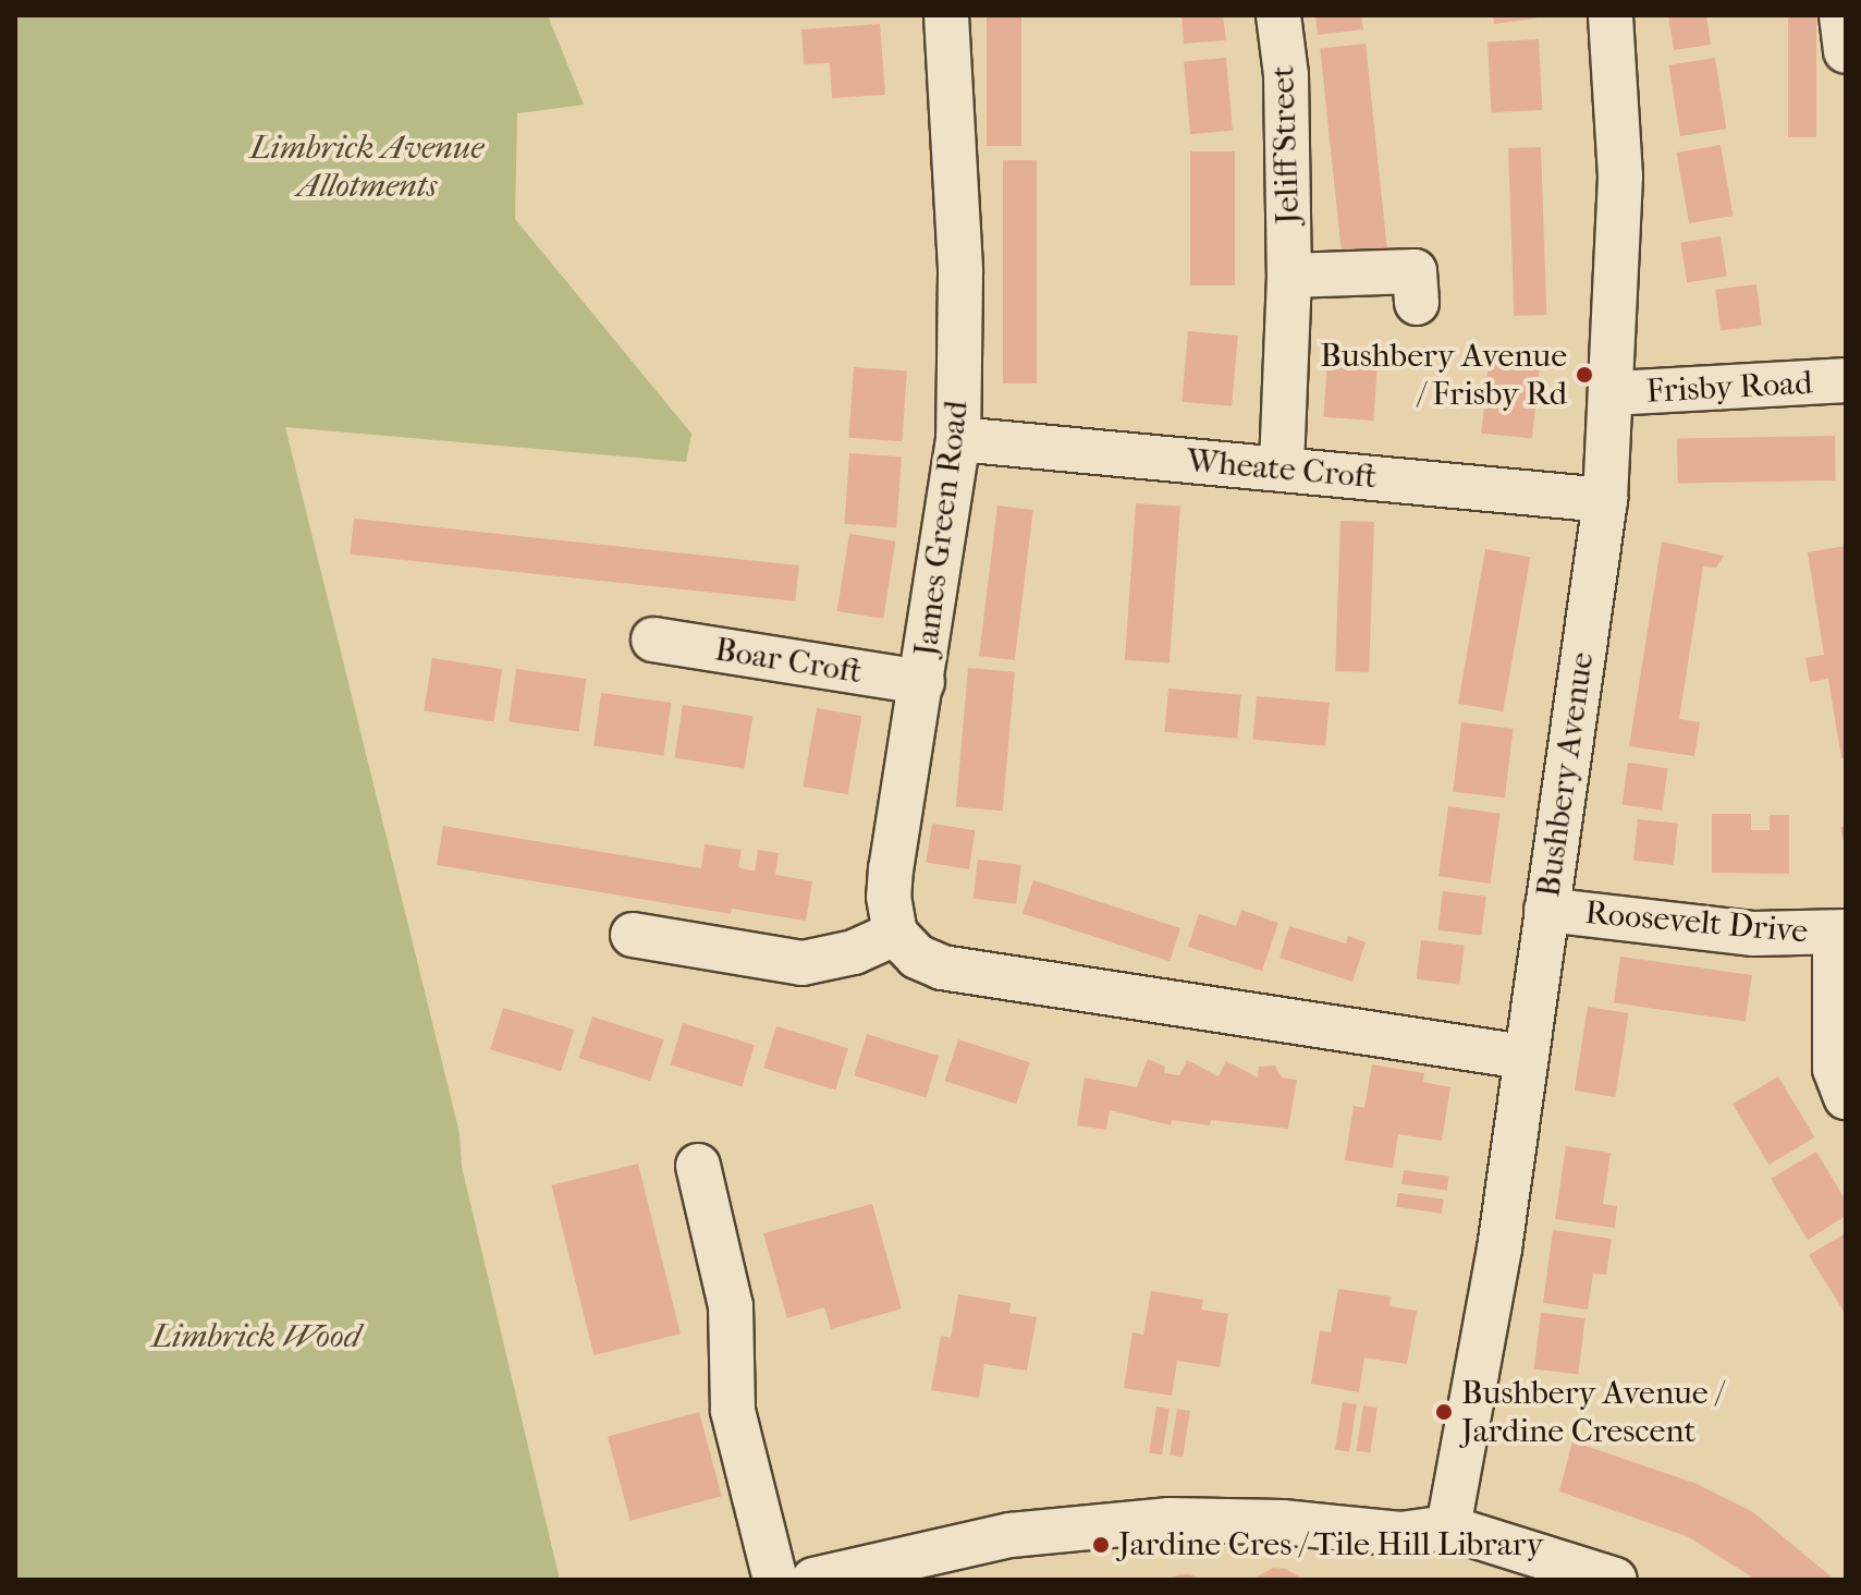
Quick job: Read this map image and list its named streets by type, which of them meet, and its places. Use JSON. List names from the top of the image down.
{
  "streets": {
    "street": [
      "Jeliff Street",
      "Frisby Road",
      "Wheate Croft",
      "James Green Road",
      "Boar Croft",
      "Bushbery Avenue",
      "Roosevelt Drive"
    ]
  },
  "crossings": [
    ["Jeliff Street", "Wheate Croft"],
    ["Frisby Road", "Bushbery Avenue"],
    ["Wheate Croft", "James Green Road"],
    ["Wheate Croft", "Bushbery Avenue"],
    ["James Green Road", "Boar Croft"],
    ["Bushbery Avenue", "Roosevelt Drive"]
  ],
  "parks": ["Limbrick Avenue Allotments", "Limbrick Wood"],
  "places": ["Bushbery Avenue / Frisby Rd", "Bushbery Avenue / Jardine Crescent", "Jardine Cres / Tile Hill Library"]
}
